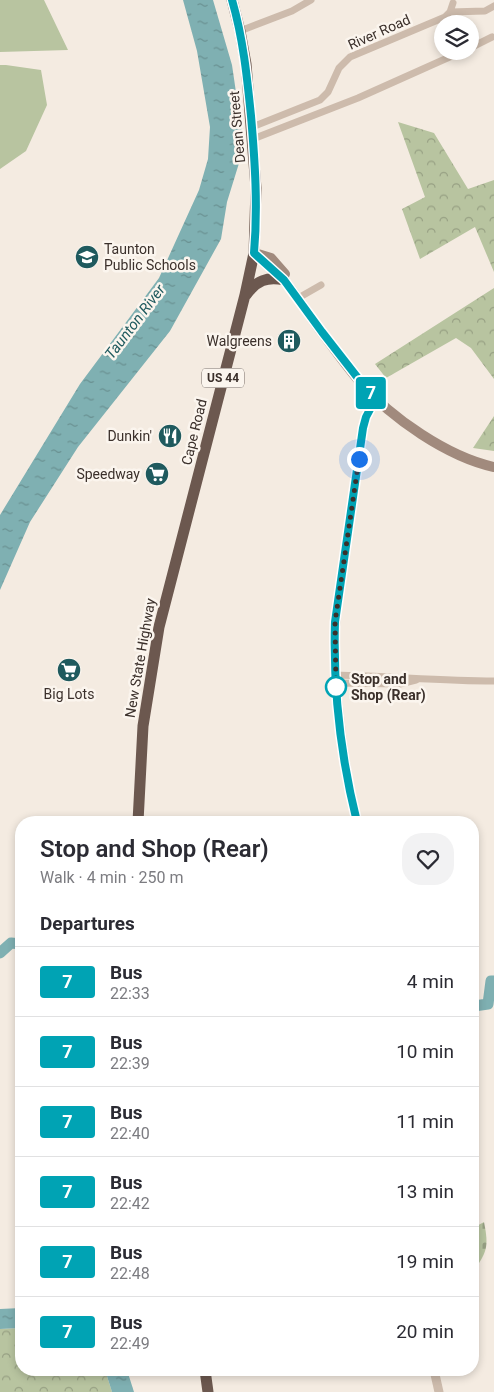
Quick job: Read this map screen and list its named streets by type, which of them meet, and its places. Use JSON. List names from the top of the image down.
{
  "streets": {
    "highway": [
      "Dean Street",
      "US 44",
      "Cape Road",
      "New State Highway"
    ],
    "street": ["River Road"]
  },
  "crossings": [
    ["River Road", "Dean Street"],
    ["Dean Street", "Cape Road"],
    ["Cape Road", "New State Highway"]
  ],
  "water": ["Taunton River"],
  "places": {
    "school or university": ["Taunton Public Schools"],
    "building": ["Walgreens"],
    "restaurant": ["Dunkin'"],
    "supermarket": ["Speedway", "Big Lots"],
    "other": ["Stop and Shop (Rear)"]
  },
  "lines": ["bus line 7"],
  "page": {
    "on_map": "7",
    "heading": [
      ["Stop and Shop (Rear)", "Walk · 4 min · 250 m"],
      "Departures"
    ],
    "list": [
      {
        "mark": "7",
        "name": "Bus",
        "note": "22:33",
        "value": "4 min"
      },
      {
        "mark": "7",
        "name": "Bus",
        "note": "22:39",
        "value": "10 min"
      },
      {
        "mark": "7",
        "name": "Bus",
        "note": "22:40",
        "value": "11 min"
      },
      {
        "mark": "7",
        "name": "Bus",
        "note": "22:42",
        "value": "13 min"
      },
      {
        "mark": "7",
        "name": "Bus",
        "note": "22:48",
        "value": "19 min"
      },
      {
        "mark": "7",
        "name": "Bus",
        "note": "22:49",
        "value": "20 min"
      }
    ]
  }
}
